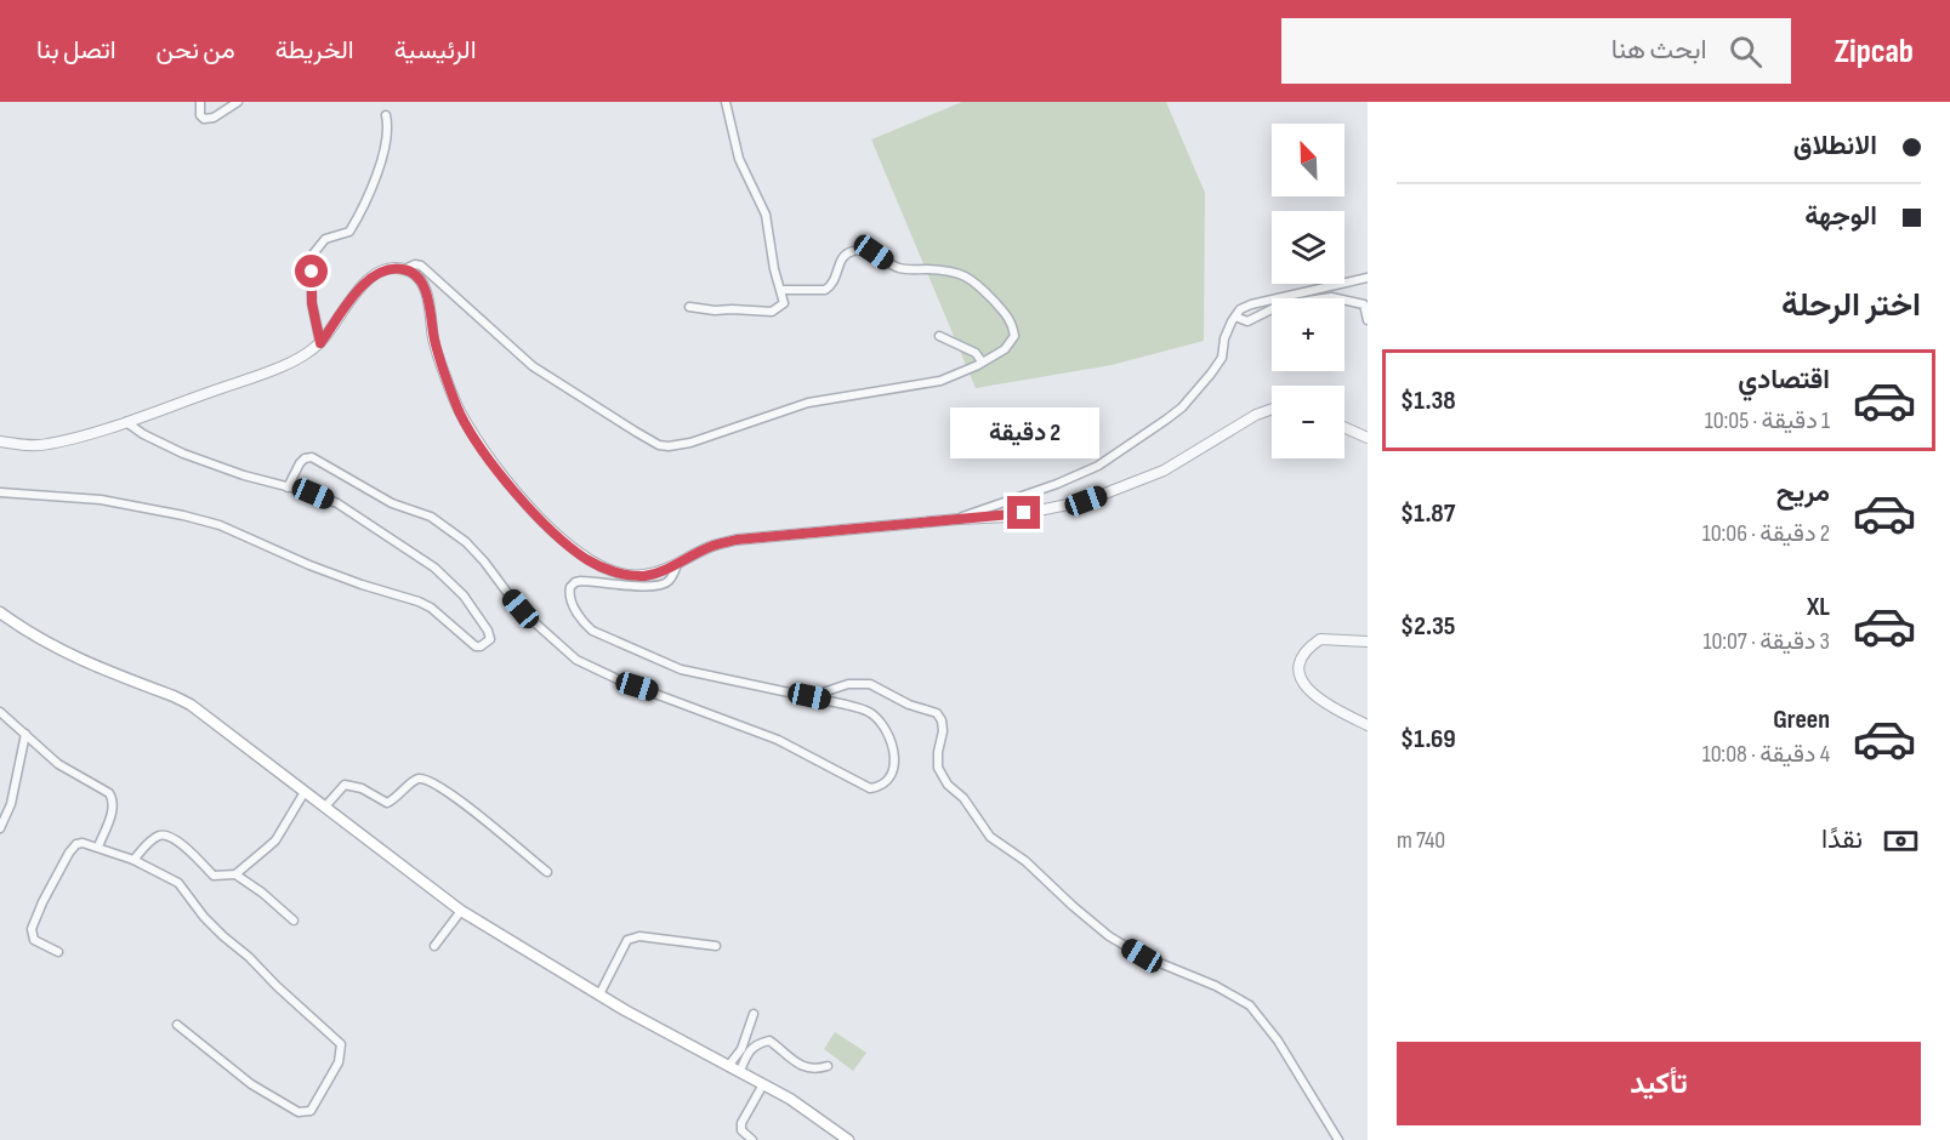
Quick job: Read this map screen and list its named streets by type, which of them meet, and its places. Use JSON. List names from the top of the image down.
{
  "north": "top left",
  "page": {
    "header": "Zipcab",
    "search": "ابحث هنا",
    "nav": [
      "الرئيسية",
      "الخريطة",
      "من نحن",
      "اتصل بنا"
    ],
    "banner": ["الانطلاق", "الوجهة"],
    "map_buttons": ["+", "−"],
    "heading": "اختر الرحلة",
    "list": [
      {
        "name": "اقتصادي",
        "note": "1 دقيقة · 10:05",
        "value": "$1.38"
      },
      {
        "name": "مريح",
        "note": "2 دقيقة · 10:06",
        "value": "$1.87"
      },
      {
        "name": "XL",
        "note": "3 دقيقة · 10:07",
        "value": "$2.35"
      },
      {
        "name": "Green",
        "note": "4 دقيقة · 10:08",
        "value": "$1.69"
      }
    ],
    "bubble": "2 دقيقة",
    "pay": ["نقدًا", "740 m"],
    "buttons": "تأكيد"
  }
}
